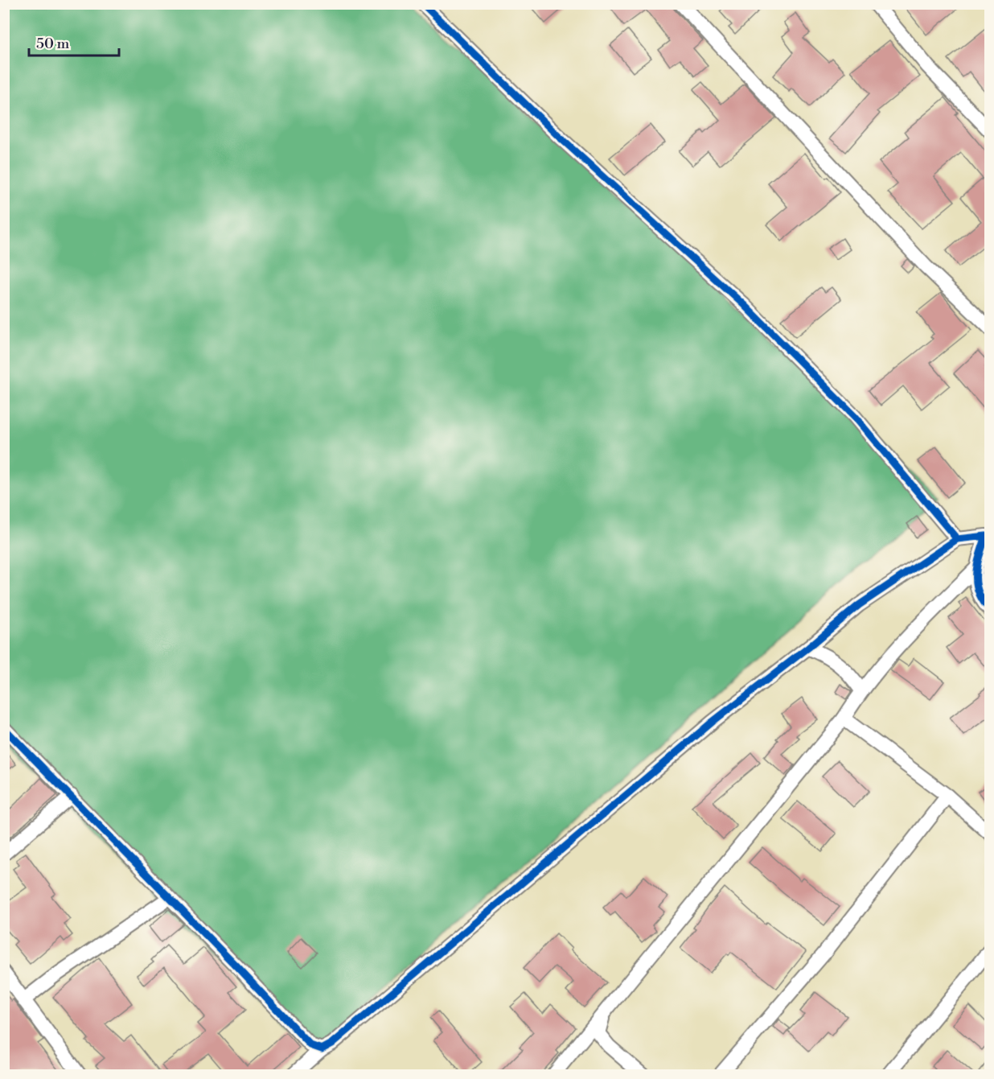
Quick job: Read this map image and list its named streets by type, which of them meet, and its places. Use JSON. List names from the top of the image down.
{
  "scale_bar": "50 m"
}
